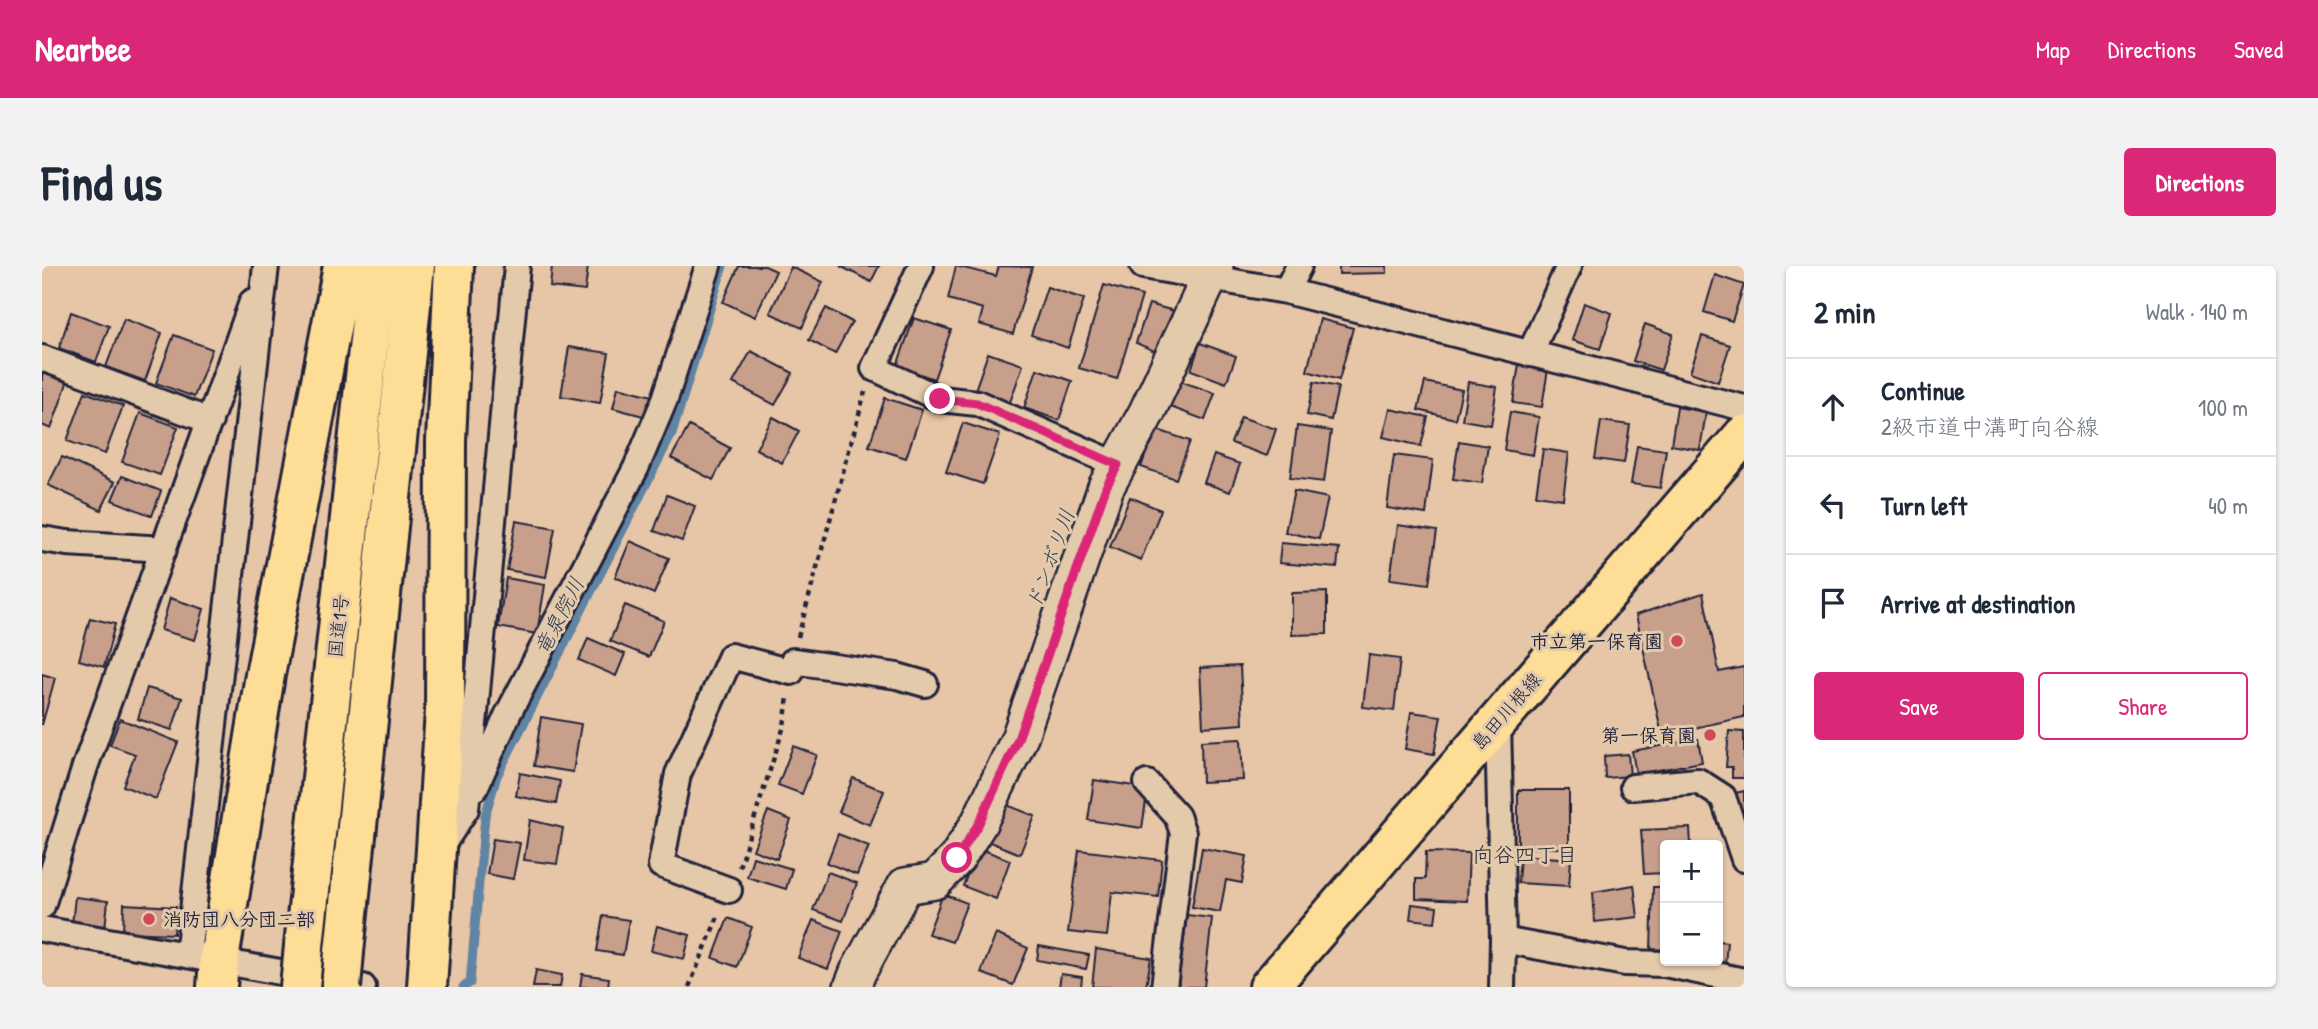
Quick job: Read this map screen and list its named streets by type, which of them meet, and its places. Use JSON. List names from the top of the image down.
{
  "streets": {
    "main road": ["国道1号", "島田川根線"]
  },
  "districts": ["向谷四丁目"],
  "water": ["ドンボリ川", "竜泉院川"],
  "places": ["市立第一保育園", "第一保育園", "消防団八分団二部"],
  "page": {
    "header": "Nearbee",
    "nav": ["Map", "Directions", "Saved"],
    "buttons": [
      "Directions",
      ["Save", "Share"]
    ],
    "title": "Find us",
    "heading": ["2 min", "Walk · 140 m"],
    "list": [
      ["Continue", "2級市道中溝町向谷線", "100 m"],
      ["Turn left", "40 m"],
      "Arrive at destination"
    ],
    "map_buttons": ["+", "−"]
  }
}
